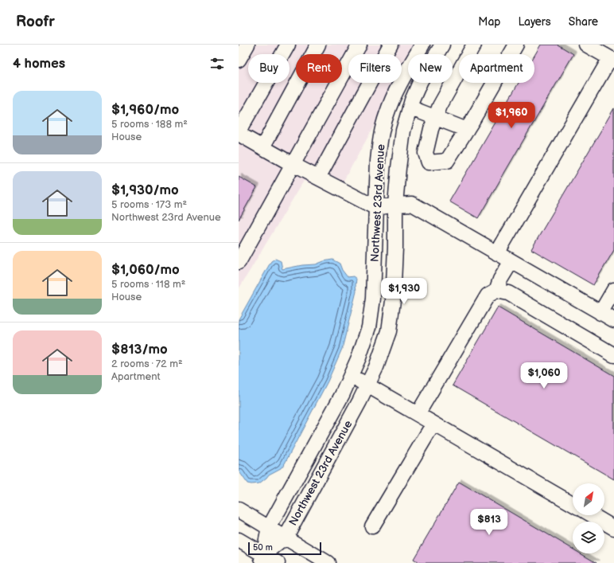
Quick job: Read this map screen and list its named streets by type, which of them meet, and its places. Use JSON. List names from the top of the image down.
{
  "streets": {
    "street": ["Northwest 23rd Avenue"]
  },
  "scale_bar": "50 m",
  "north": "top right",
  "page": {
    "header": "Roofr",
    "nav": ["Map", "Layers", "Share"],
    "heading": "4 homes",
    "chip": [
      "Buy",
      "Rent",
      "Filters",
      "New",
      "Apartment"
    ],
    "list": [
      {
        "name": "$1,960/mo",
        "note": "5 rooms · 188 m² · House"
      },
      {
        "name": "$1,930/mo",
        "note": "5 rooms · 173 m² · Northwest 23rd Avenue"
      },
      {
        "name": "$1,060/mo",
        "note": "5 rooms · 118 m² · House"
      },
      {
        "name": "$813/mo",
        "note": "2 rooms · 72 m² · Apartment"
      }
    ],
    "price": [
      "$1,960",
      "$1,930",
      "$1,060",
      "$813"
    ],
    "scale": "50 m"
  }
}
